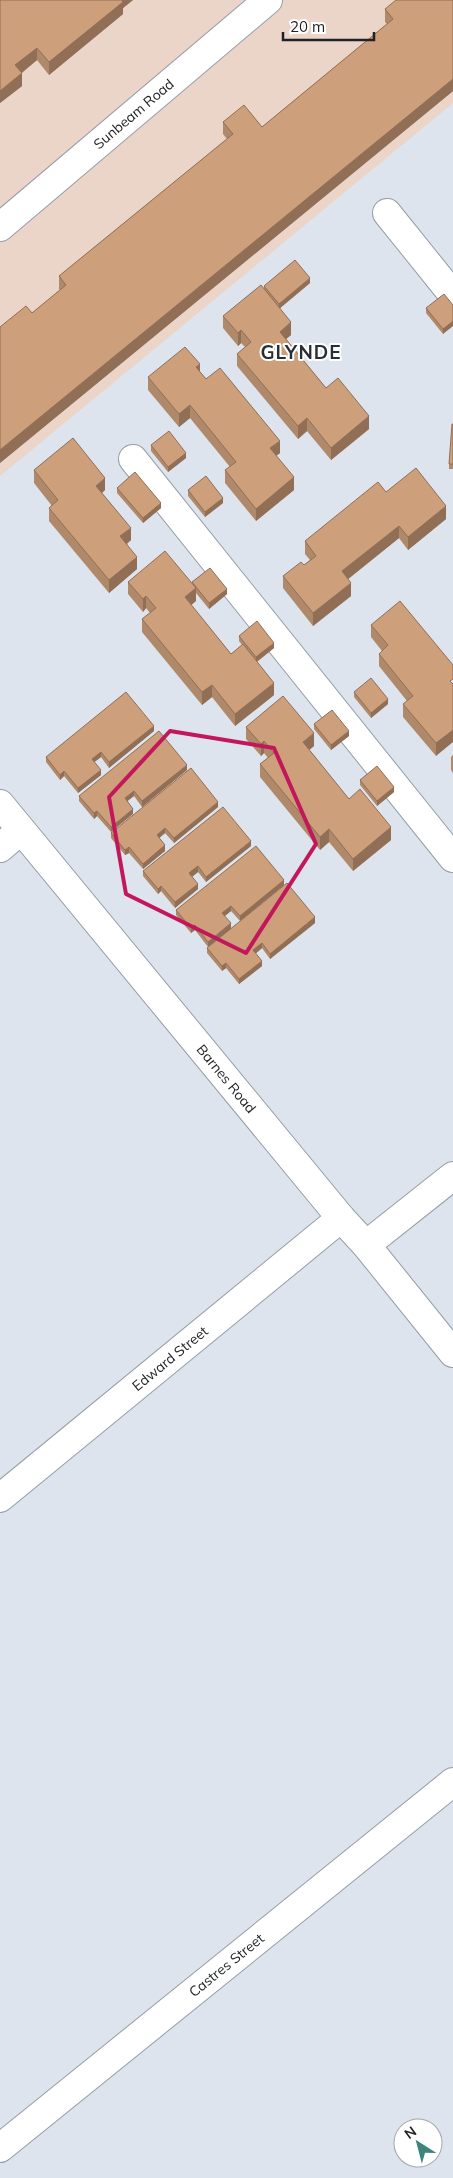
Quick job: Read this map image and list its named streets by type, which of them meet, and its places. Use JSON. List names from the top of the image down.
{
  "streets": {
    "street": [
      "Sunbeam Road",
      "Barnes Road",
      "Edward Street",
      "Castres Street"
    ]
  },
  "crossings": [
    ["Barnes Road", "Edward Street"]
  ],
  "districts": ["GLYNDE"],
  "scale_bar": "20 m",
  "north": "top left"
}
